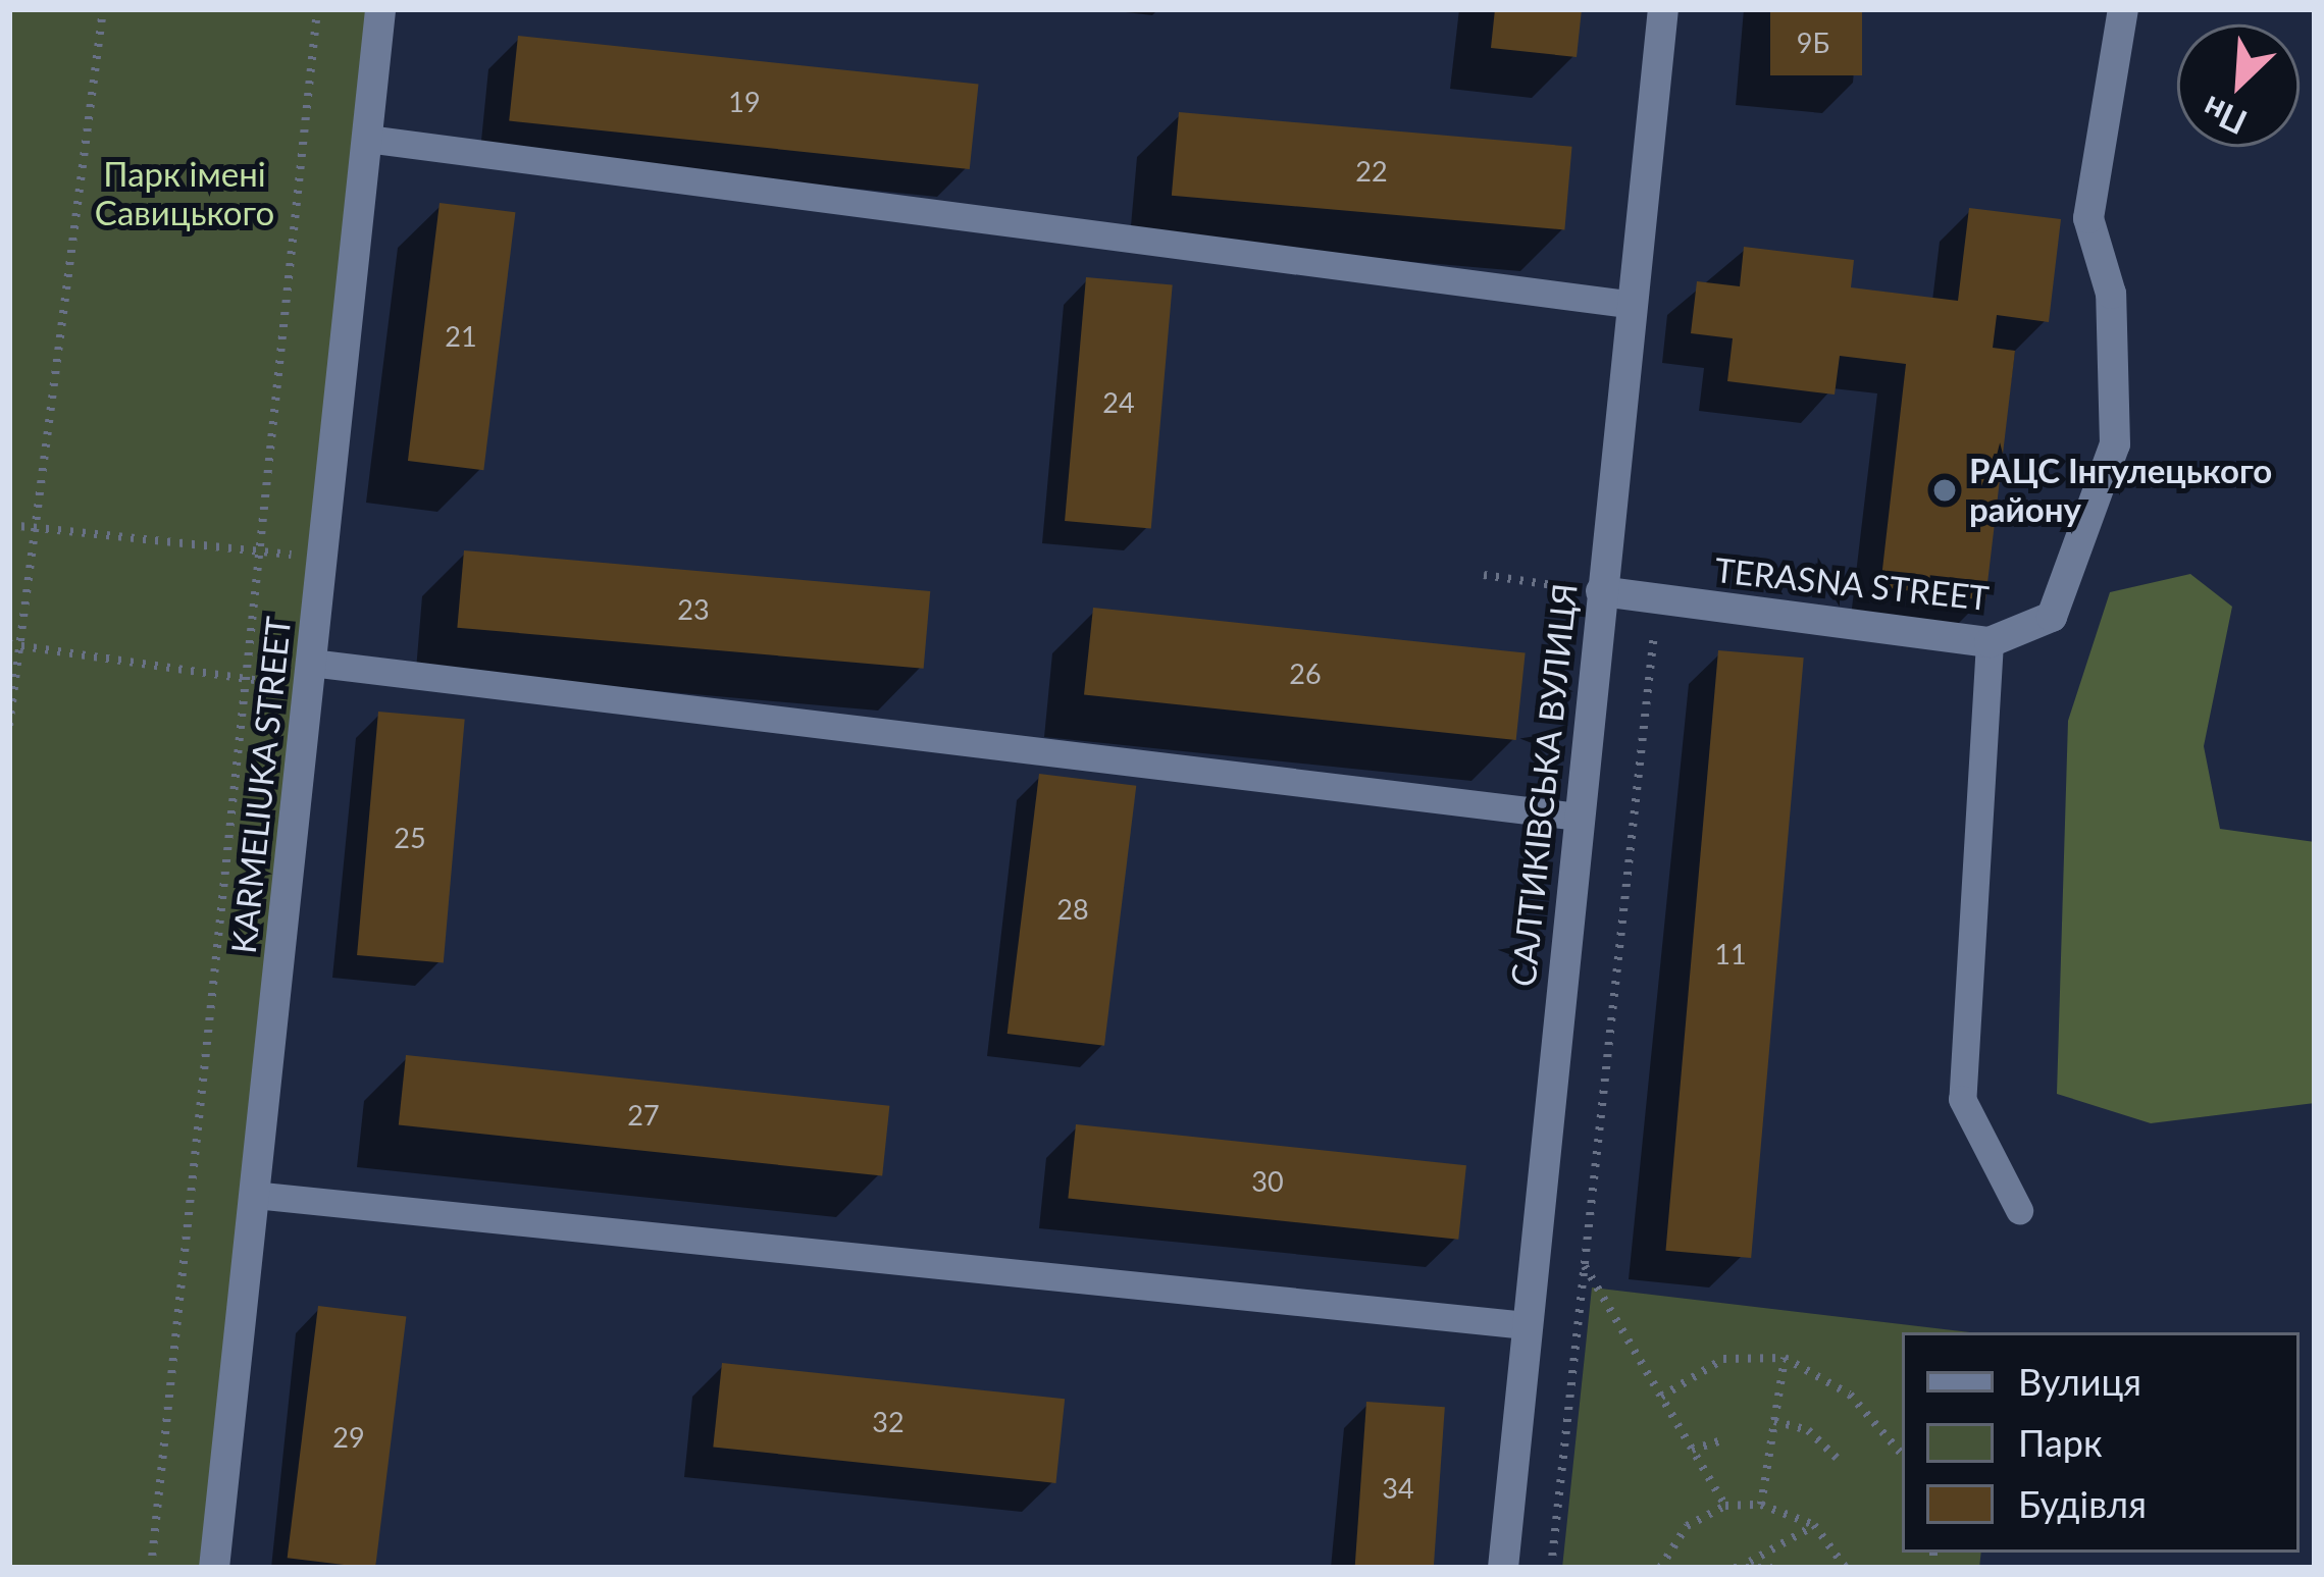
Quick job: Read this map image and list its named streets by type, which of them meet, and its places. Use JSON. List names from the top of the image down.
{
  "streets": {
    "street": ["TERASNA STREET", "KARMELIUKA STREET", "САЛТИКІВСЬКА ВУЛИЦЯ"]
  },
  "crossings": [
    ["TERASNA STREET", "САЛТИКІВСЬКА ВУЛИЦЯ"]
  ],
  "parks": ["Парк імені Савицького"],
  "places": ["РАЦС Інгулецького району"],
  "house_numbers": [
    "9Б",
    "19",
    "22",
    "21",
    "24",
    "23",
    "26",
    "25",
    "28",
    "11",
    "27",
    "30",
    "32",
    "29",
    "34"
  ],
  "legend": ["Вулиця", "Парк", "Будівля"],
  "north": "bottom left"
}
